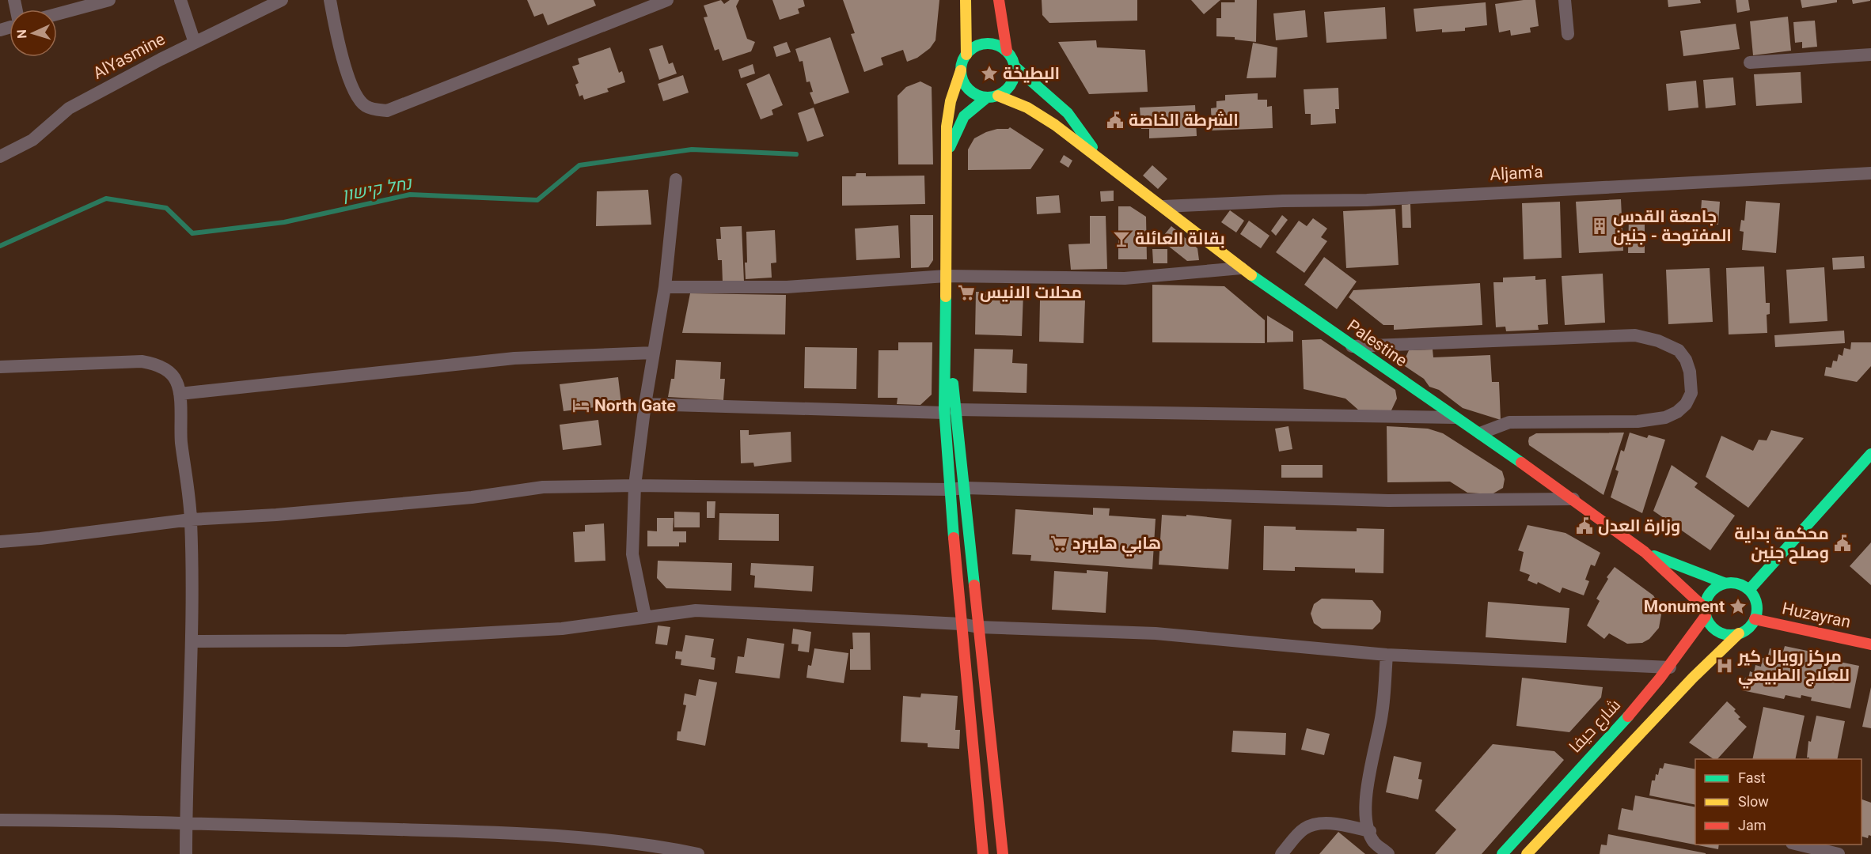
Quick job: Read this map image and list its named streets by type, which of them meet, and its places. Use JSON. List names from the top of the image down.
{
  "streets": {
    "main road": ["Palestine", "Huzayran", "شارع حيفا"],
    "street": ["AlYasmine", "Aljam'a"]
  },
  "crossings": [
    ["Aljam'a", "Palestine"],
    ["Huzayran", "شارع حيفا"]
  ],
  "water": ["נחל קישון"],
  "places": {
    "place": ["البطيخة", "Monument"],
    "public building": ["الشرطة الخاصة", "وزارة العدل", "محكمة بداية وصلح جنين"],
    "building": ["جامعة القدس المفتوحة - جنين"],
    "bar": ["بقالة العائلة"],
    "supermarket": ["محلات الانيس", "هابي هايبرد"],
    "hotel": ["North Gate"],
    "hospital": ["مركز رويال كير للعلاج الطبيعي"]
  },
  "legend": ["Fast", "Slow", "Jam"],
  "north": "left"
}
